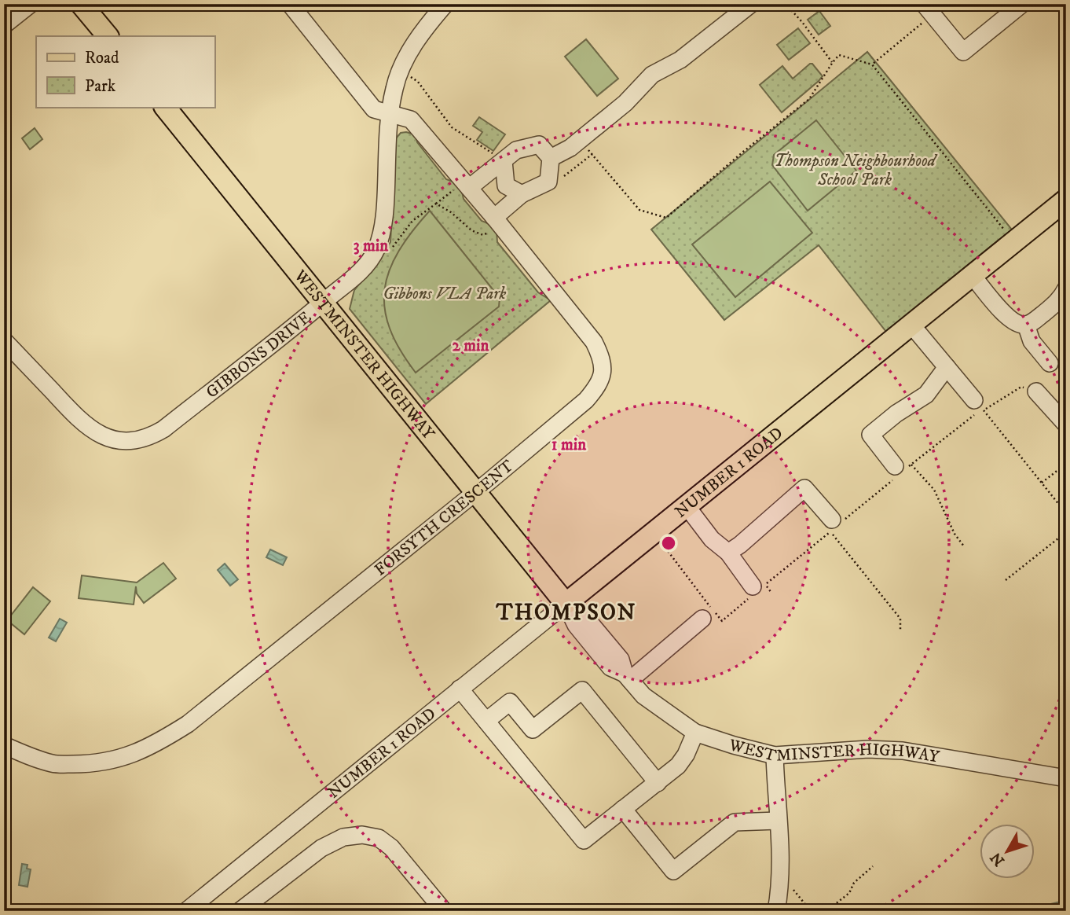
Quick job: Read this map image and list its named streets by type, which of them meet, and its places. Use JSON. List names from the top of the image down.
{
  "streets": {
    "main road": ["WESTMINSTER HIGHWAY", "NUMBER 1 ROAD"],
    "street": ["GIBBONS DRIVE", "FORSYTH CRESCENT"]
  },
  "crossings": [
    ["GIBBONS DRIVE", "WESTMINSTER HIGHWAY"],
    ["GIBBONS DRIVE", "FORSYTH CRESCENT"],
    ["WESTMINSTER HIGHWAY", "NUMBER 1 ROAD"],
    ["WESTMINSTER HIGHWAY", "FORSYTH CRESCENT"]
  ],
  "districts": ["THOMPSON"],
  "parks": ["Thompson Neighbourhood School Park", "Gibbons VLA Park"],
  "legend": ["Road", "Park"],
  "north": "bottom left",
  "rings": ["3 min", "2 min", "1 min"]
}
